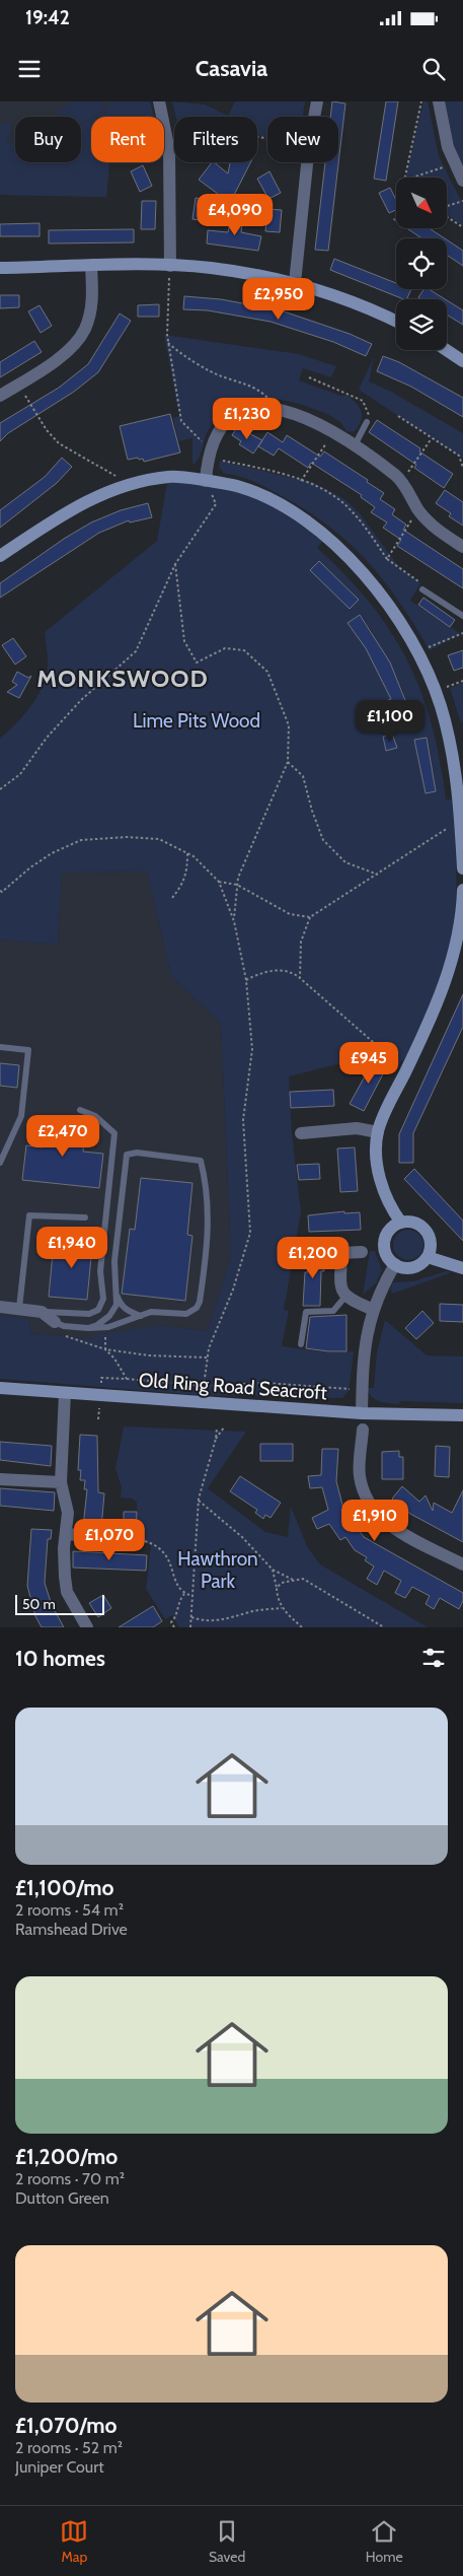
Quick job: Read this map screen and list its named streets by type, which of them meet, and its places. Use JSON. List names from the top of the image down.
{
  "streets": {
    "street": ["Old Ring Road Seacroft"]
  },
  "districts": ["MONKSWOOD"],
  "parks": ["Lime Pits Wood", "Hawthron Park"],
  "scale_bar": "50 m",
  "north": "bottom right",
  "page": {
    "status": "19:42",
    "header": "Casavia",
    "chip": [
      "Buy",
      "Rent",
      "Filters",
      "New"
    ],
    "price": [
      "£4,090",
      "£2,950",
      "£1,230",
      "£1,100",
      "£945",
      "£2,470",
      "£1,940",
      "£1,200",
      "£1,910",
      "£1,070"
    ],
    "scale": "50 m",
    "heading": "10 homes",
    "list": [
      {
        "name": "£1,100/mo",
        "note": "2 rooms · 54 m² · Ramshead Drive"
      },
      {
        "name": "£1,200/mo",
        "note": "2 rooms · 70 m² · Dutton Green"
      },
      {
        "name": "£1,070/mo",
        "note": "2 rooms · 52 m² · Juniper Court"
      }
    ],
    "tabs": ["Map", "Saved", "Home"]
  }
}
